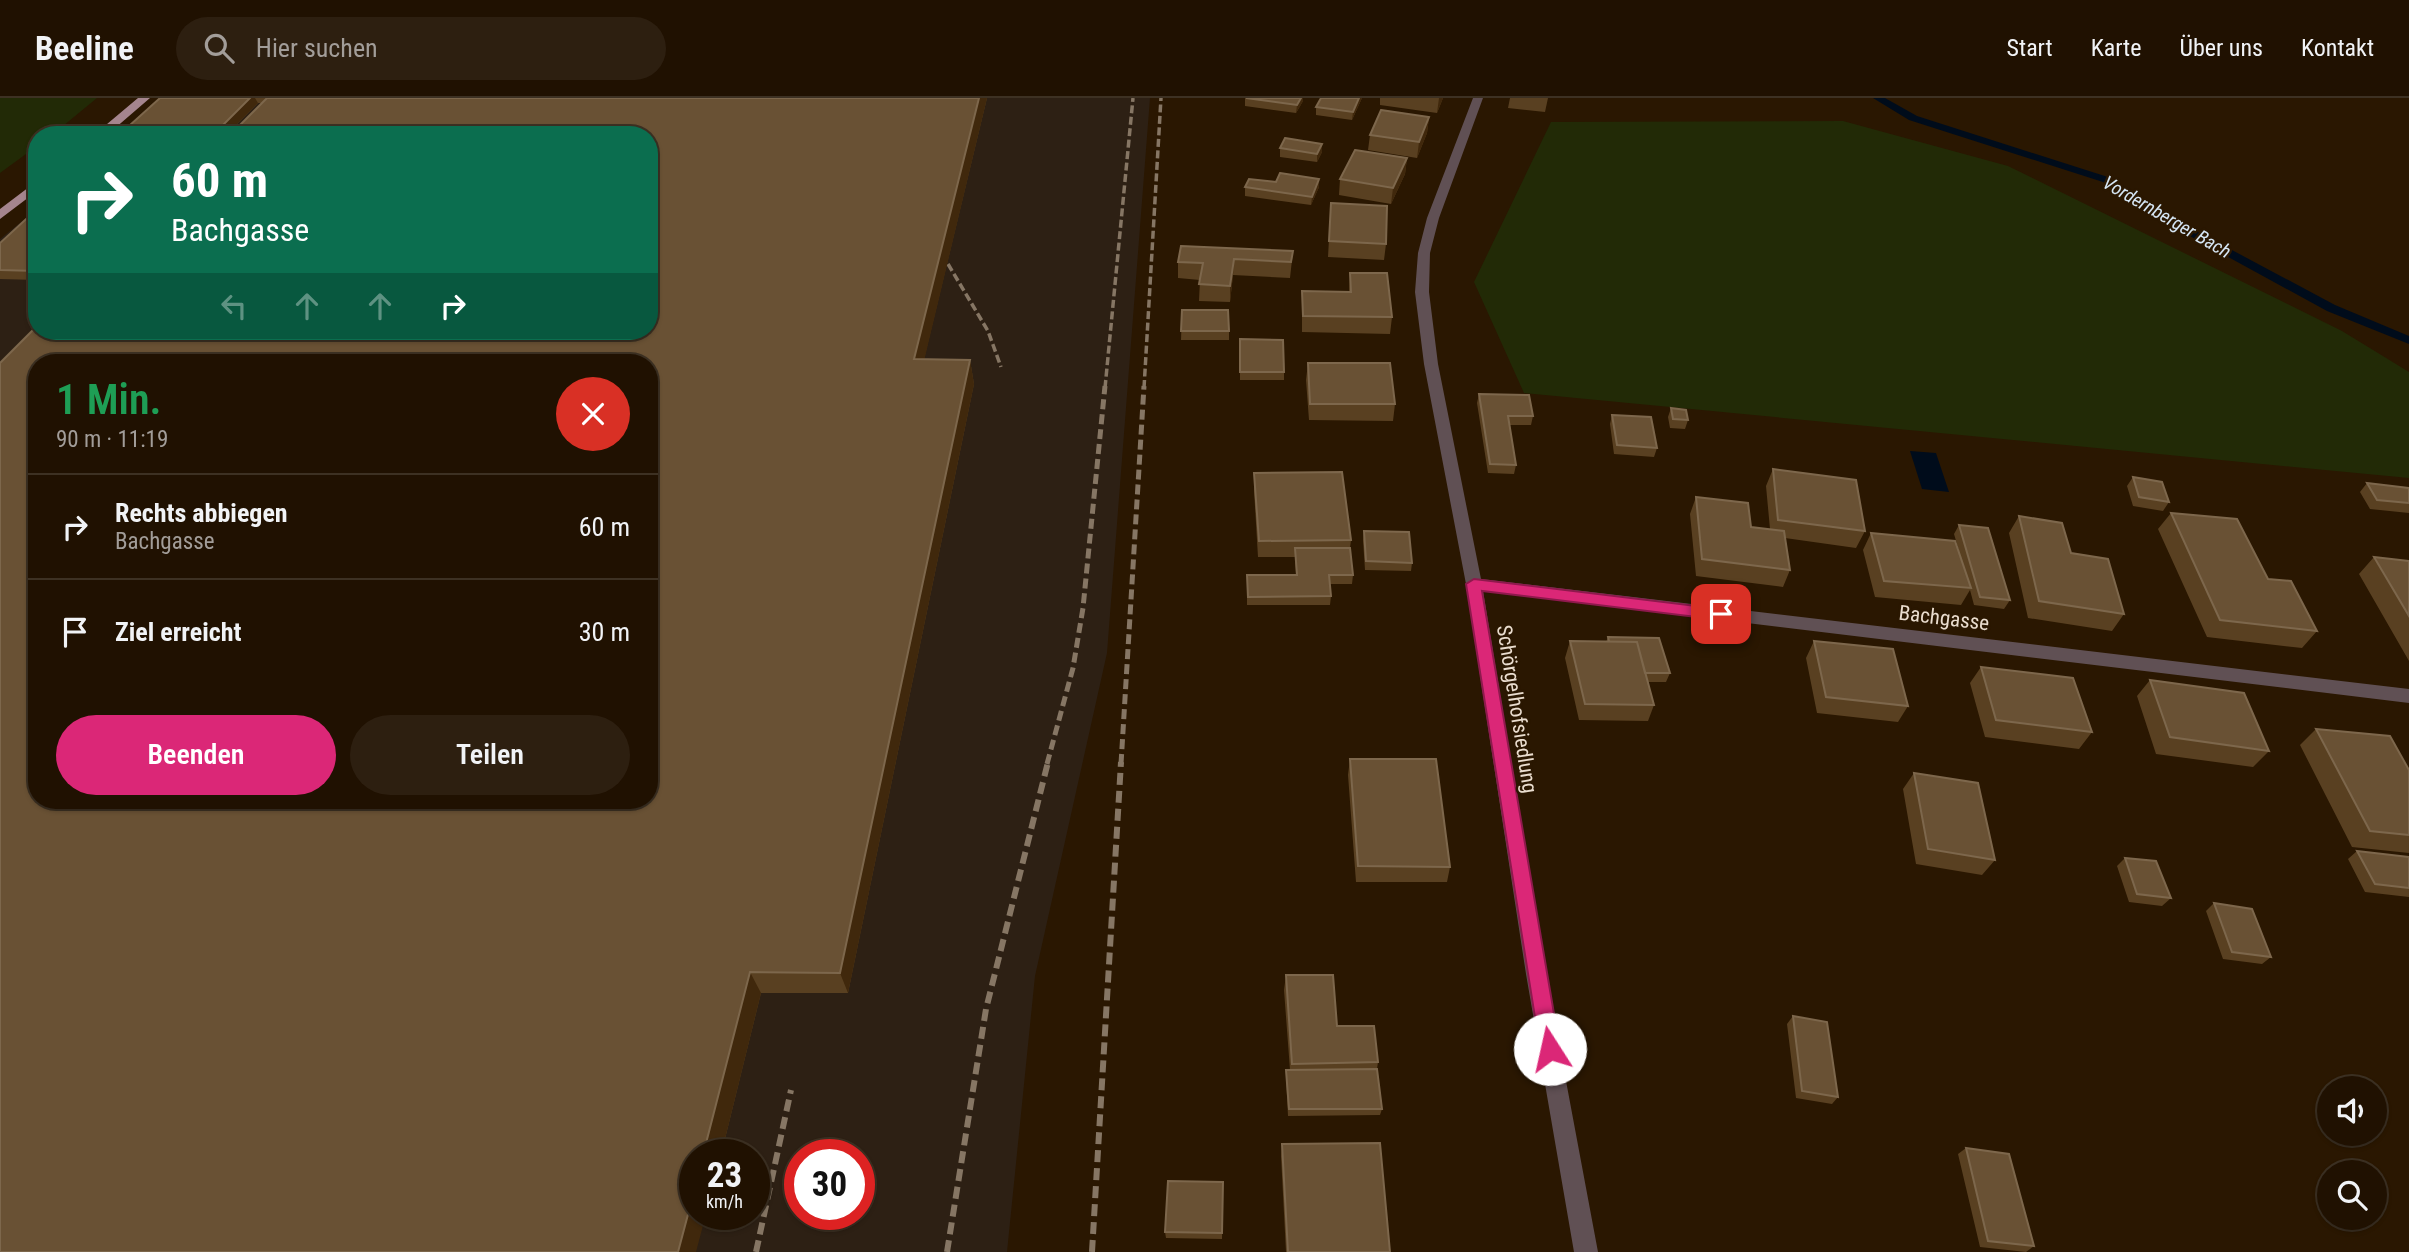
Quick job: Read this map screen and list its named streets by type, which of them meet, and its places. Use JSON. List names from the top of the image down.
{
  "streets": {
    "street": ["Bachgasse", "Schörgelhofsiedlung"]
  },
  "crossings": [
    ["Bachgasse", "Schörgelhofsiedlung"]
  ],
  "water": ["Vordernberger Bach"],
  "page": {
    "header": "Beeline",
    "search": "Hier suchen",
    "nav": [
      "Start",
      "Karte",
      "Über uns",
      "Kontakt"
    ],
    "turn": ["60 m", "Bachgasse"],
    "heading": ["1 Min.", "90 m · 11:19"],
    "list": [
      {
        "name": "Rechts abbiegen",
        "note": "Bachgasse",
        "value": "60 m"
      },
      {
        "name": "Ziel erreicht",
        "value": "30 m"
      }
    ],
    "buttons": ["Beenden", "Teilen"],
    "speed": "23 km/h",
    "limit": "30"
  }
}
